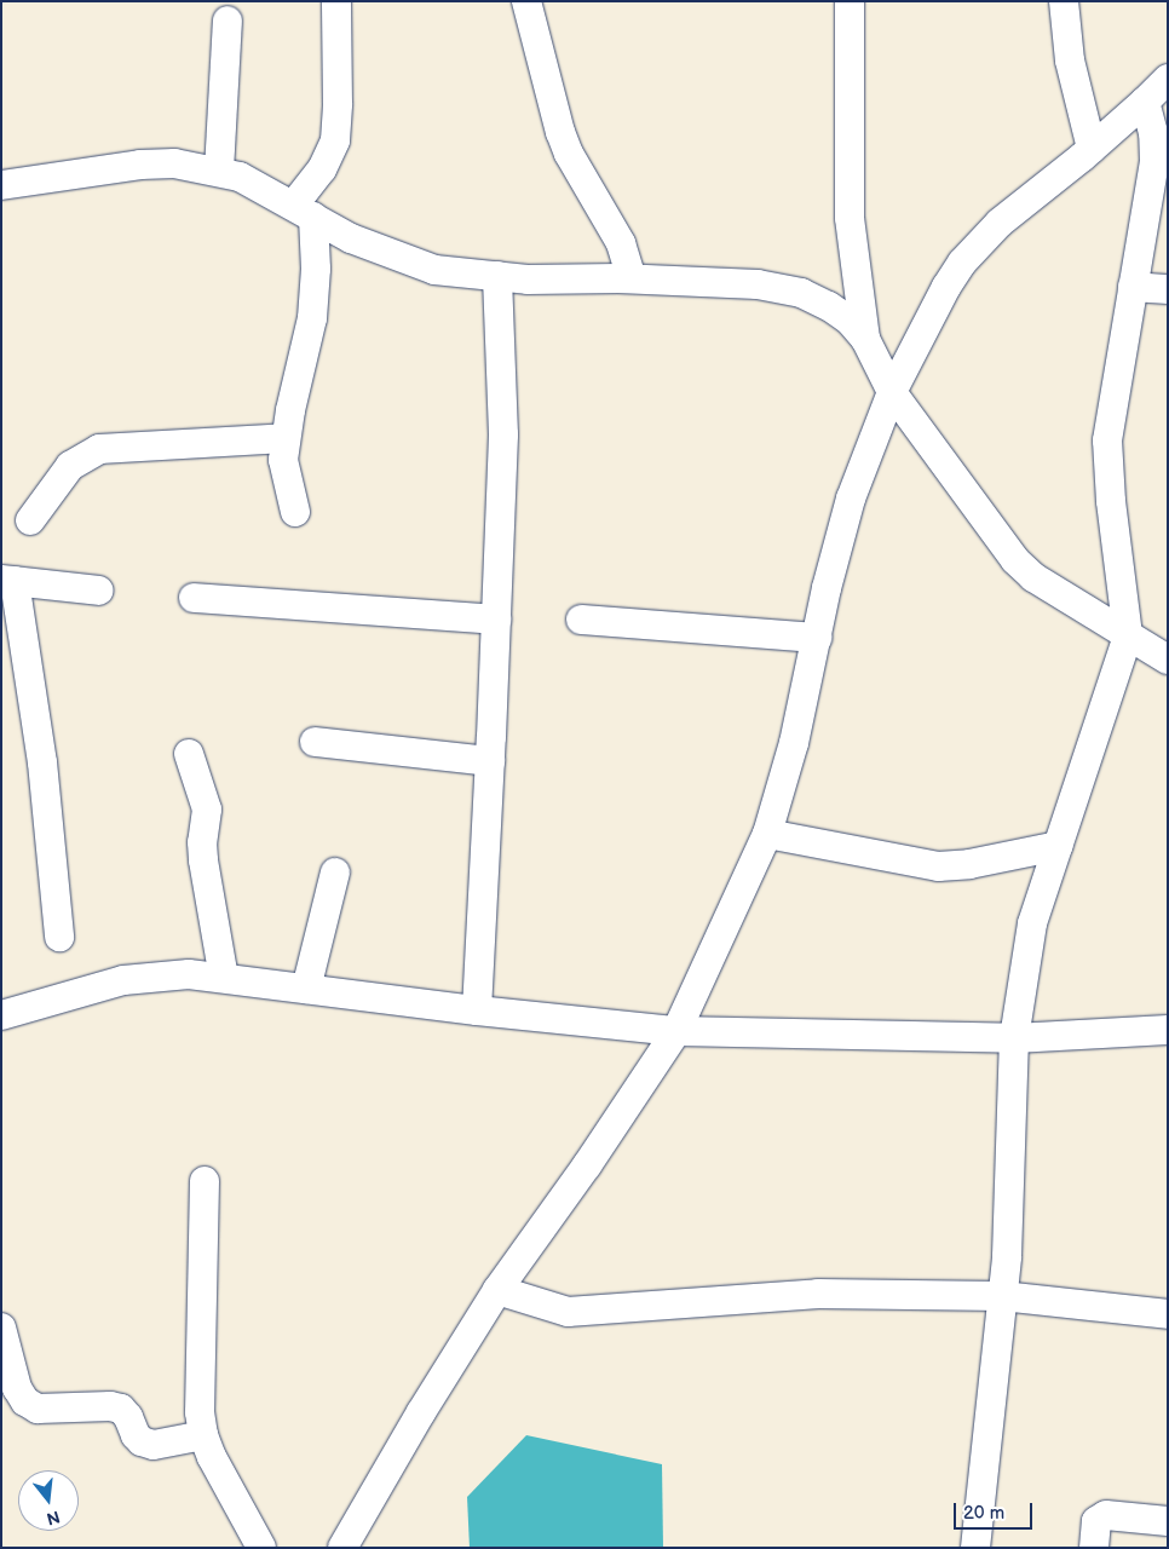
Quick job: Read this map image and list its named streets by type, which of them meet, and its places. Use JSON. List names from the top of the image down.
{
  "scale_bar": "20 m",
  "north": "bottom"
}
